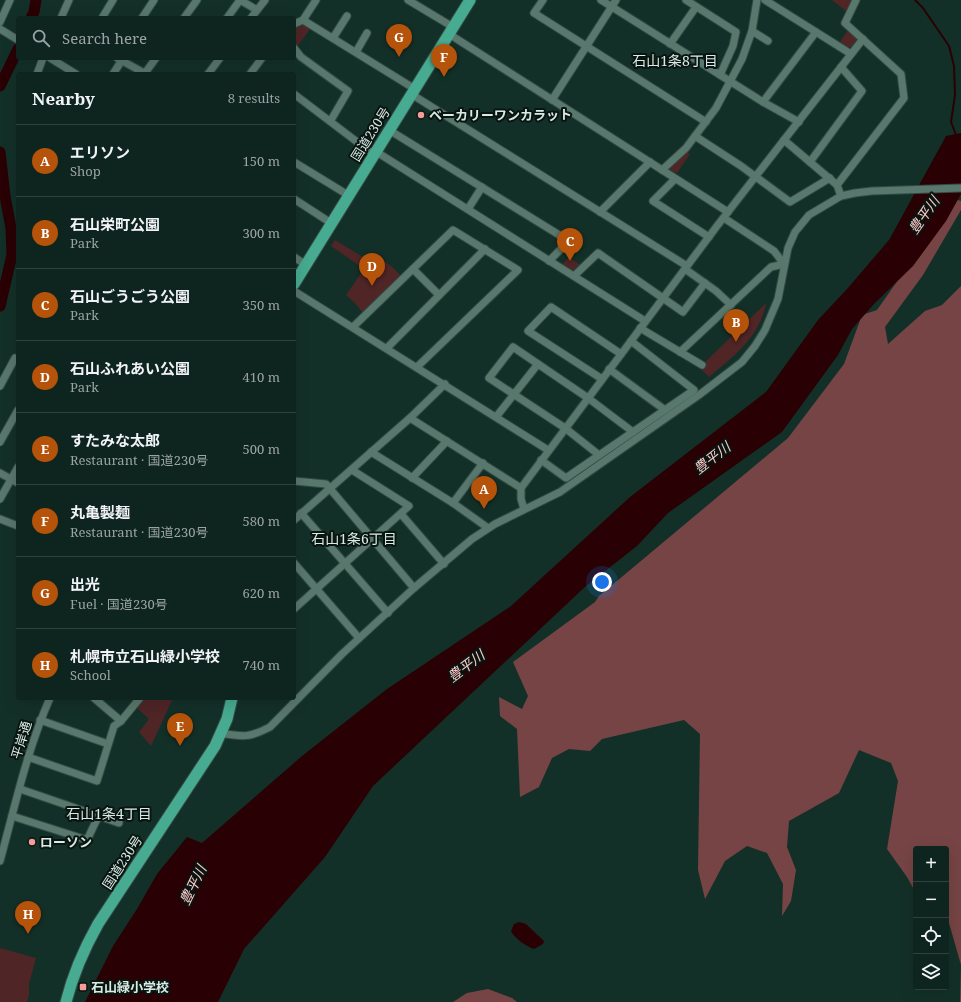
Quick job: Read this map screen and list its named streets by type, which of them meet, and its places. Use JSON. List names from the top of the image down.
{
  "streets": {
    "highway": ["国道230号"],
    "street": ["平岸通"]
  },
  "districts": ["石山1条8丁目", "石山1条6丁目", "石山1条4丁目"],
  "water": ["豊平川"],
  "places": {
    "other": ["ベーカリーワンカラット", "ローソン"],
    "transit": ["石山緑小学校"]
  },
  "page": {
    "search": "Search here",
    "pins": [
      "G",
      "F",
      "C",
      "D",
      "B",
      "A",
      "E",
      "H"
    ],
    "heading": ["Nearby", "8 results"],
    "list": [
      {
        "mark": "A",
        "name": "エリソン",
        "note": "Shop",
        "value": "150 m"
      },
      {
        "mark": "B",
        "name": "石山栄町公園",
        "note": "Park",
        "value": "300 m"
      },
      {
        "mark": "C",
        "name": "石山ごうごう公園",
        "note": "Park",
        "value": "350 m"
      },
      {
        "mark": "D",
        "name": "石山ふれあい公園",
        "note": "Park",
        "value": "410 m"
      },
      {
        "mark": "E",
        "name": "すたみな太郎",
        "note": "Restaurant · 国道230号",
        "value": "500 m"
      },
      {
        "mark": "F",
        "name": "丸亀製麺",
        "note": "Restaurant · 国道230号",
        "value": "580 m"
      },
      {
        "mark": "G",
        "name": "出光",
        "note": "Fuel · 国道230号",
        "value": "620 m"
      },
      {
        "mark": "H",
        "name": "札幌市立石山緑小学校",
        "note": "School",
        "value": "740 m"
      }
    ],
    "map_buttons": ["+", "−"]
  }
}
